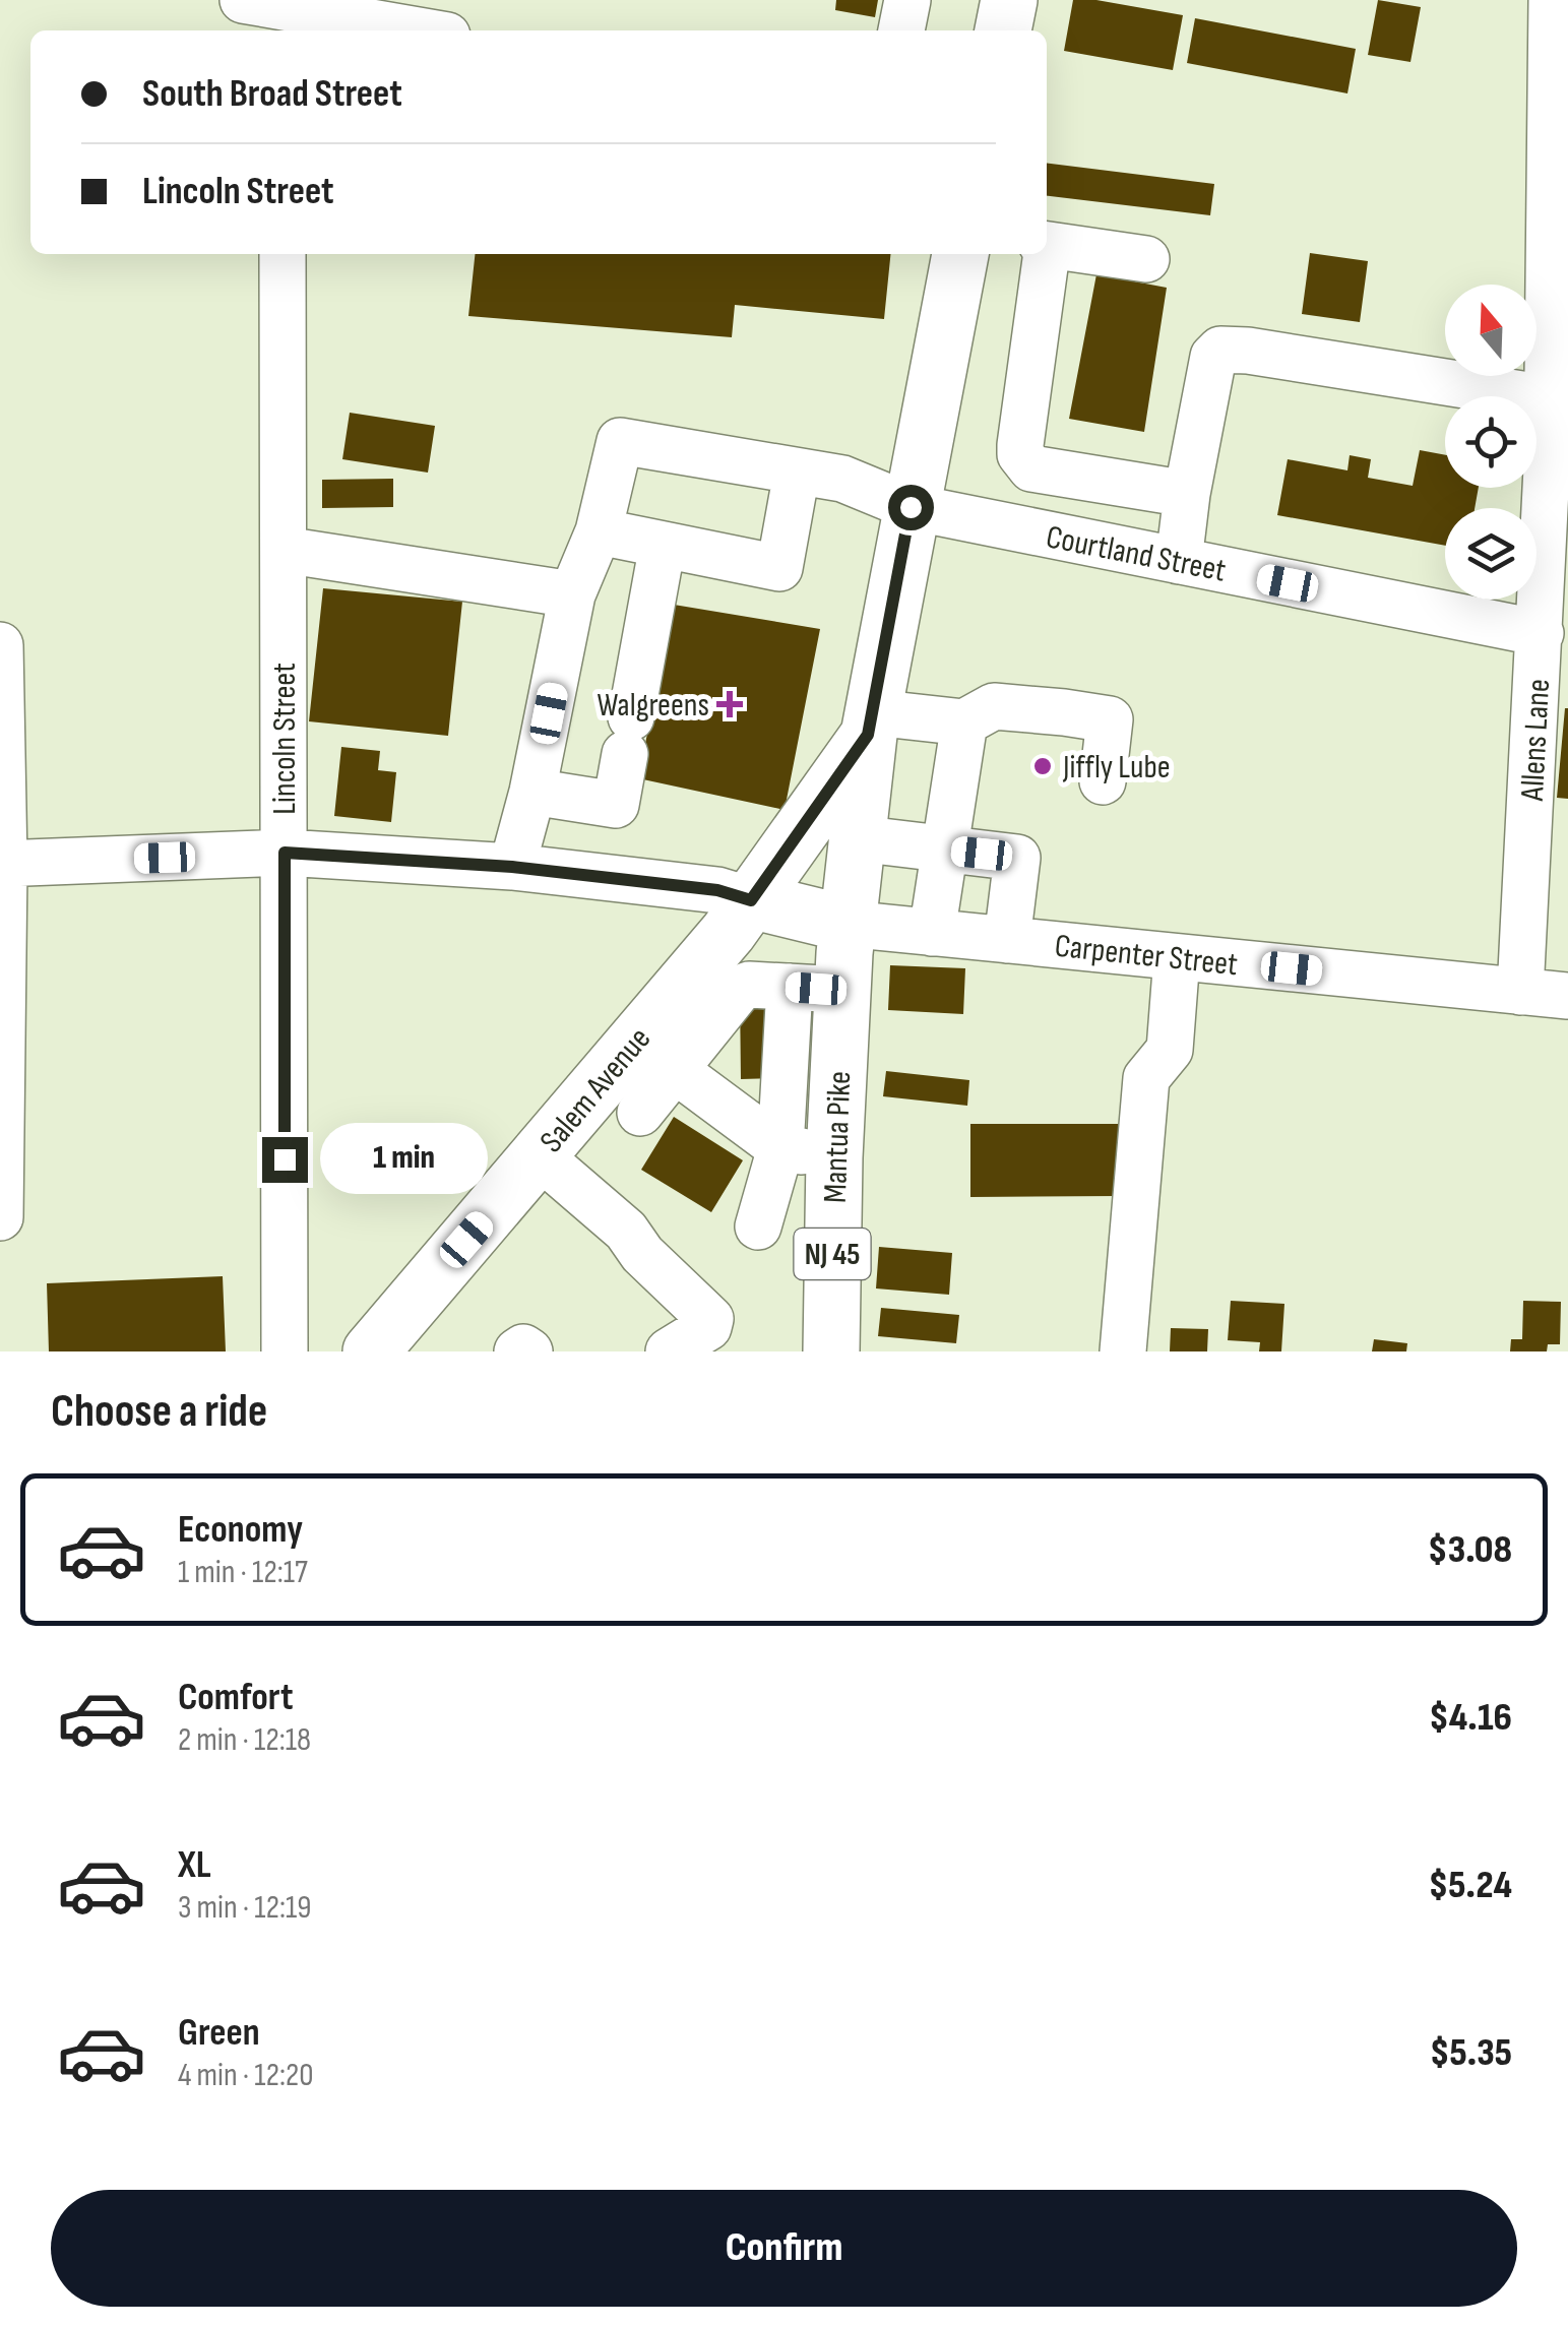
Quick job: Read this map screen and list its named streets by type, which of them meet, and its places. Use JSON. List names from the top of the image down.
{
  "streets": {
    "main road": ["Salem Avenue", "Mantua Pike", "NJ 45"],
    "street": [
      "Courtland Street",
      "Lincoln Street",
      "Allens Lane",
      "Carpenter Street"
    ]
  },
  "crossings": [
    ["Courtland Street", "Allens Lane"],
    ["Courtland Street", "NJ 45"],
    ["Allens Lane", "Carpenter Street"],
    ["Carpenter Street", "Mantua Pike"],
    ["Carpenter Street", "NJ 45"],
    ["Salem Avenue", "NJ 45"],
    ["Mantua Pike", "NJ 45"]
  ],
  "places": {
    "health": ["Walgreens"],
    "other": ["Jiffly Lube"]
  },
  "north": "top",
  "page": {
    "banner": ["South Broad Street", "Lincoln Street"],
    "bubble": "1 min",
    "heading": "Choose a ride",
    "list": [
      {
        "name": "Economy",
        "note": "1 min · 12:17",
        "value": "$3.08"
      },
      {
        "name": "Comfort",
        "note": "2 min · 12:18",
        "value": "$4.16"
      },
      {
        "name": "XL",
        "note": "3 min · 12:19",
        "value": "$5.24"
      },
      {
        "name": "Green",
        "note": "4 min · 12:20",
        "value": "$5.35"
      }
    ],
    "buttons": "Confirm"
  }
}
